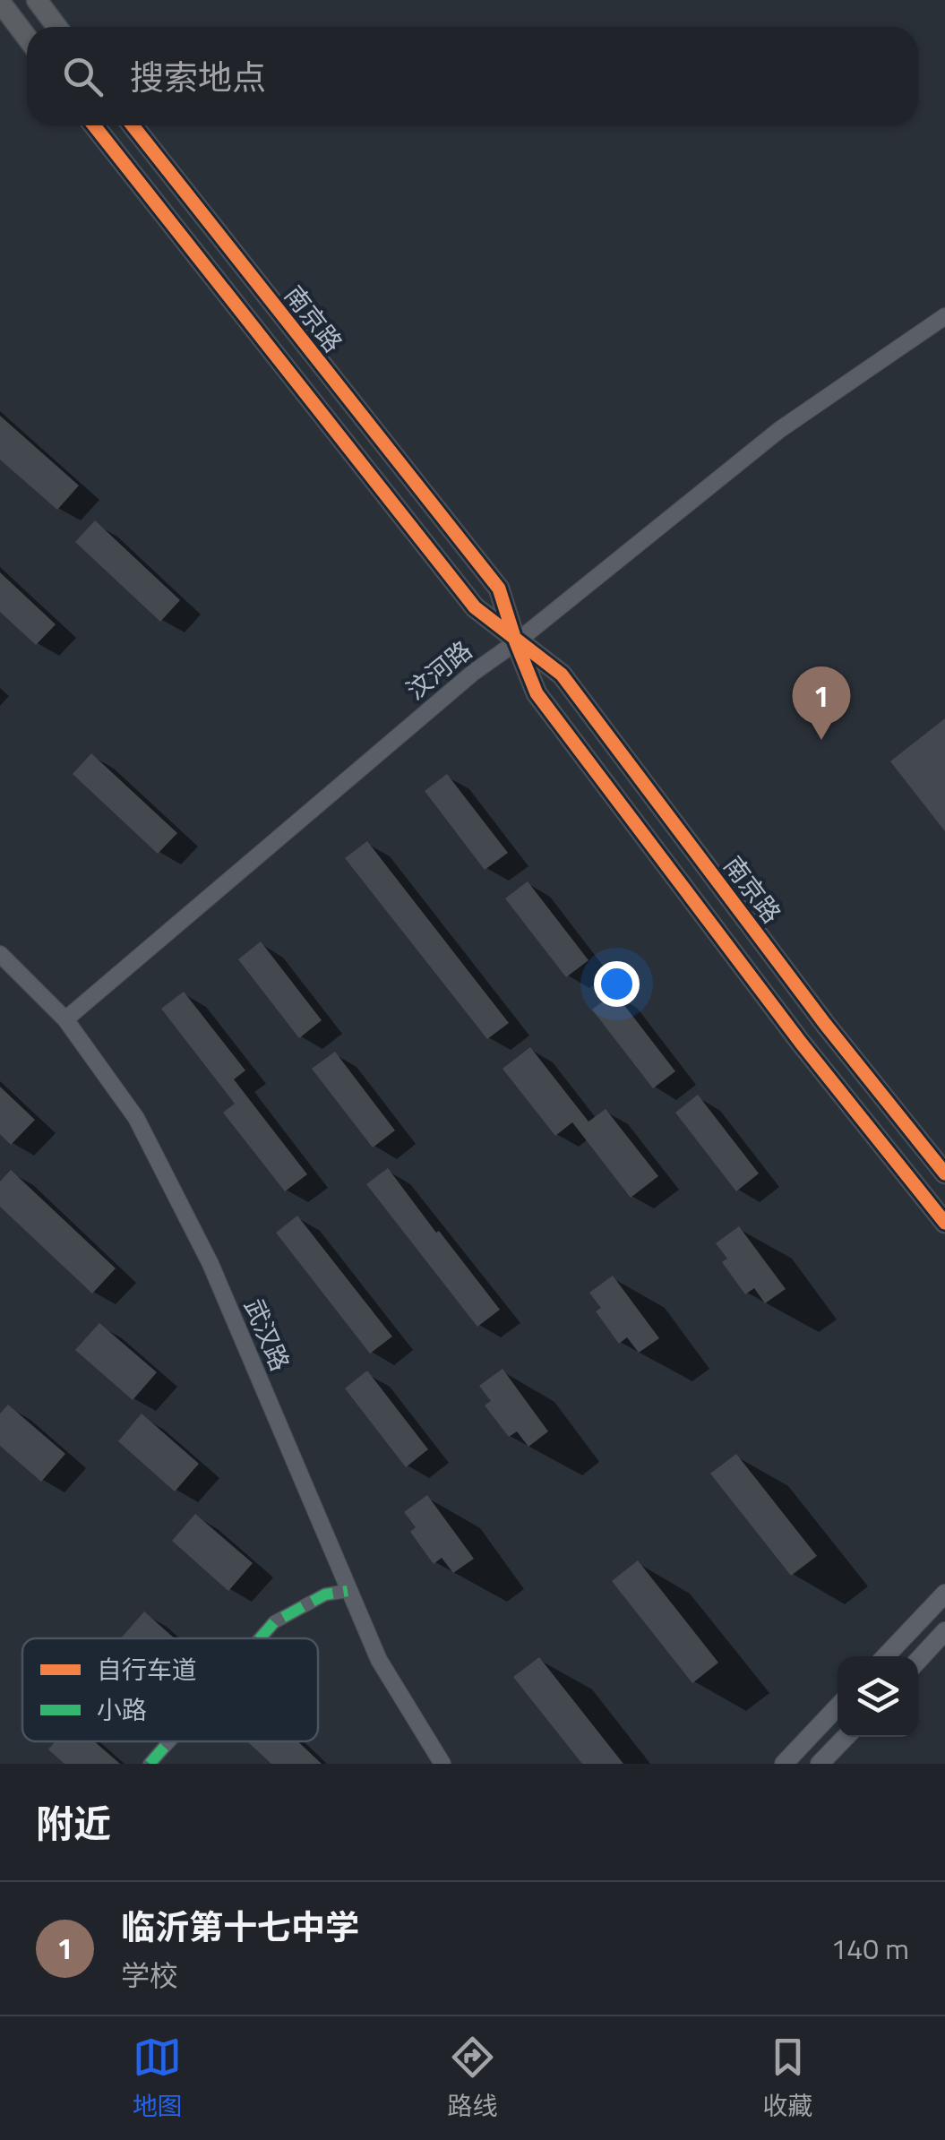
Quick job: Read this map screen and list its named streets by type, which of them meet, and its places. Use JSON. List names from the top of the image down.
{
  "streets": {
    "highway": ["南京路"],
    "street": ["汶河路", "武汉路"]
  },
  "crossings": [
    ["南京路", "汶河路"],
    ["汶河路", "武汉路"]
  ],
  "legend": ["自行车道", "小路"],
  "page": {
    "search": "搜索地点",
    "pins": "1",
    "heading": "附近",
    "list": [
      {
        "mark": "1",
        "name": "临沂第十七中学",
        "note": "学校",
        "value": "140 m"
      }
    ],
    "nav": ["地图", "路线", "收藏"]
  }
}
